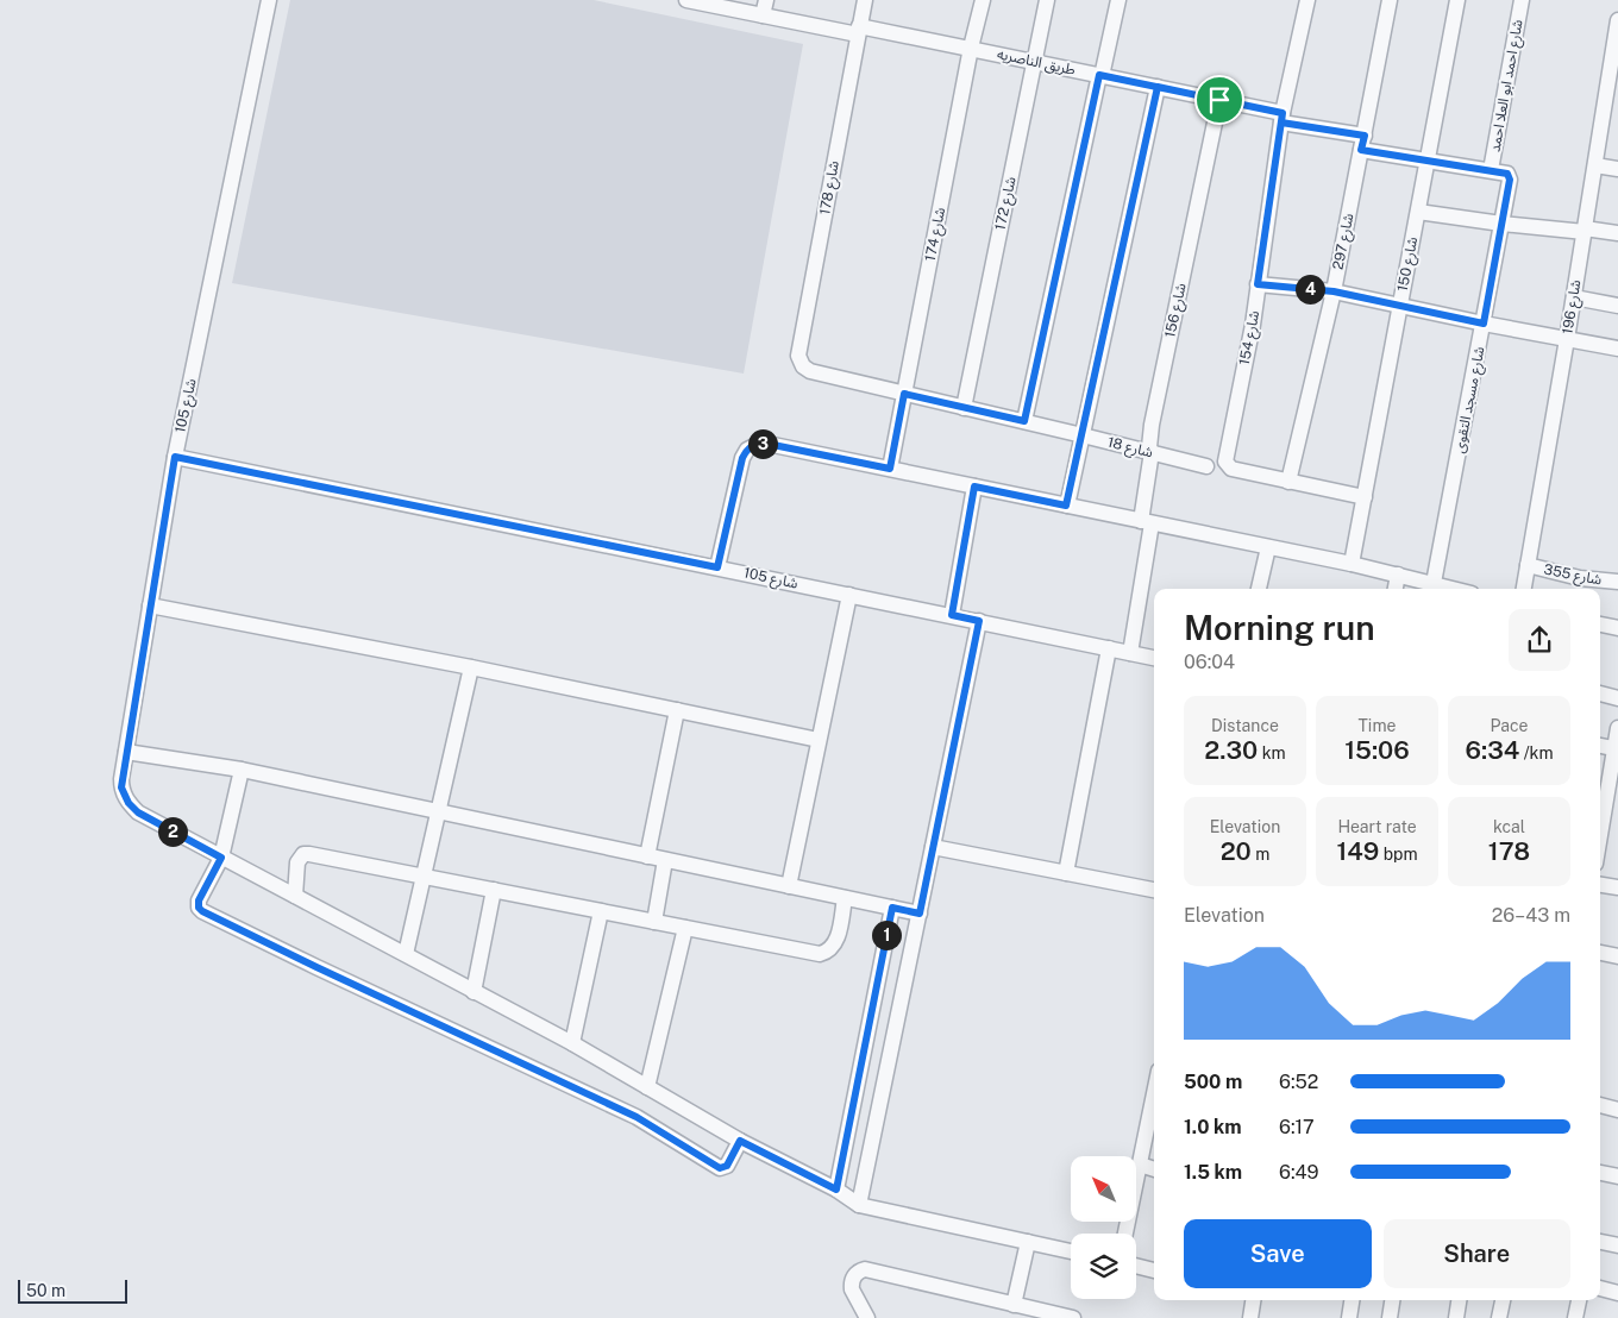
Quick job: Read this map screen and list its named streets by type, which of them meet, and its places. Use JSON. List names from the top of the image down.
{
  "streets": {
    "street": [
      "طريق الناصريه",
      "شارع احمد ابو العلا احمد",
      "شارع 178",
      "شارع 172",
      "شارع 174",
      "شارع 297",
      "شارع 150",
      "شارع 196",
      "شارع 156",
      "شارع 154",
      "شارع مسجد التقوى",
      "شارع 105",
      "شارع 18",
      "شارع 355"
    ]
  },
  "crossings": [
    ["طريق الناصريه", "شارع احمد ابو العلا احمد"],
    ["طريق الناصريه", "شارع 178"],
    ["طريق الناصريه", "شارع 172"],
    ["طريق الناصريه", "شارع 174"],
    ["طريق الناصريه", "شارع 297"],
    ["طريق الناصريه", "شارع 150"],
    ["طريق الناصريه", "شارع 156"],
    ["طريق الناصريه", "شارع 154"],
    ["طريق الناصريه", "شارع مسجد التقوى"],
    ["شارع 178", "شارع 18"],
    ["شارع 172", "شارع 18"],
    ["شارع 174", "شارع 18"],
    ["شارع 297", "شارع 154"],
    ["شارع 150", "شارع 154"],
    ["شارع 196", "شارع 355"],
    ["شارع 156", "شارع 105"],
    ["شارع 156", "شارع 18"]
  ],
  "scale_bar": "50 m",
  "north": "top left",
  "page": {
    "pins": [
      "4",
      "3",
      "2",
      "1"
    ],
    "heading": ["Morning run", "06:04"],
    "stats": [
      ["Distance", "2.30 km"],
      ["Time", "15:06"],
      ["Pace", "6:34 /km"],
      ["Elevation", "20 m"],
      ["Heart rate", "149 bpm"],
      ["kcal", "178"]
    ],
    "chart": ["Elevation", "26–43 m"],
    "list": [
      {
        "name": "500 m",
        "note": "6:52"
      },
      {
        "name": "1.0 km",
        "note": "6:17"
      },
      {
        "name": "1.5 km",
        "note": "6:49"
      }
    ],
    "buttons": ["Save", "Share"],
    "scale": "50 m"
  }
}
